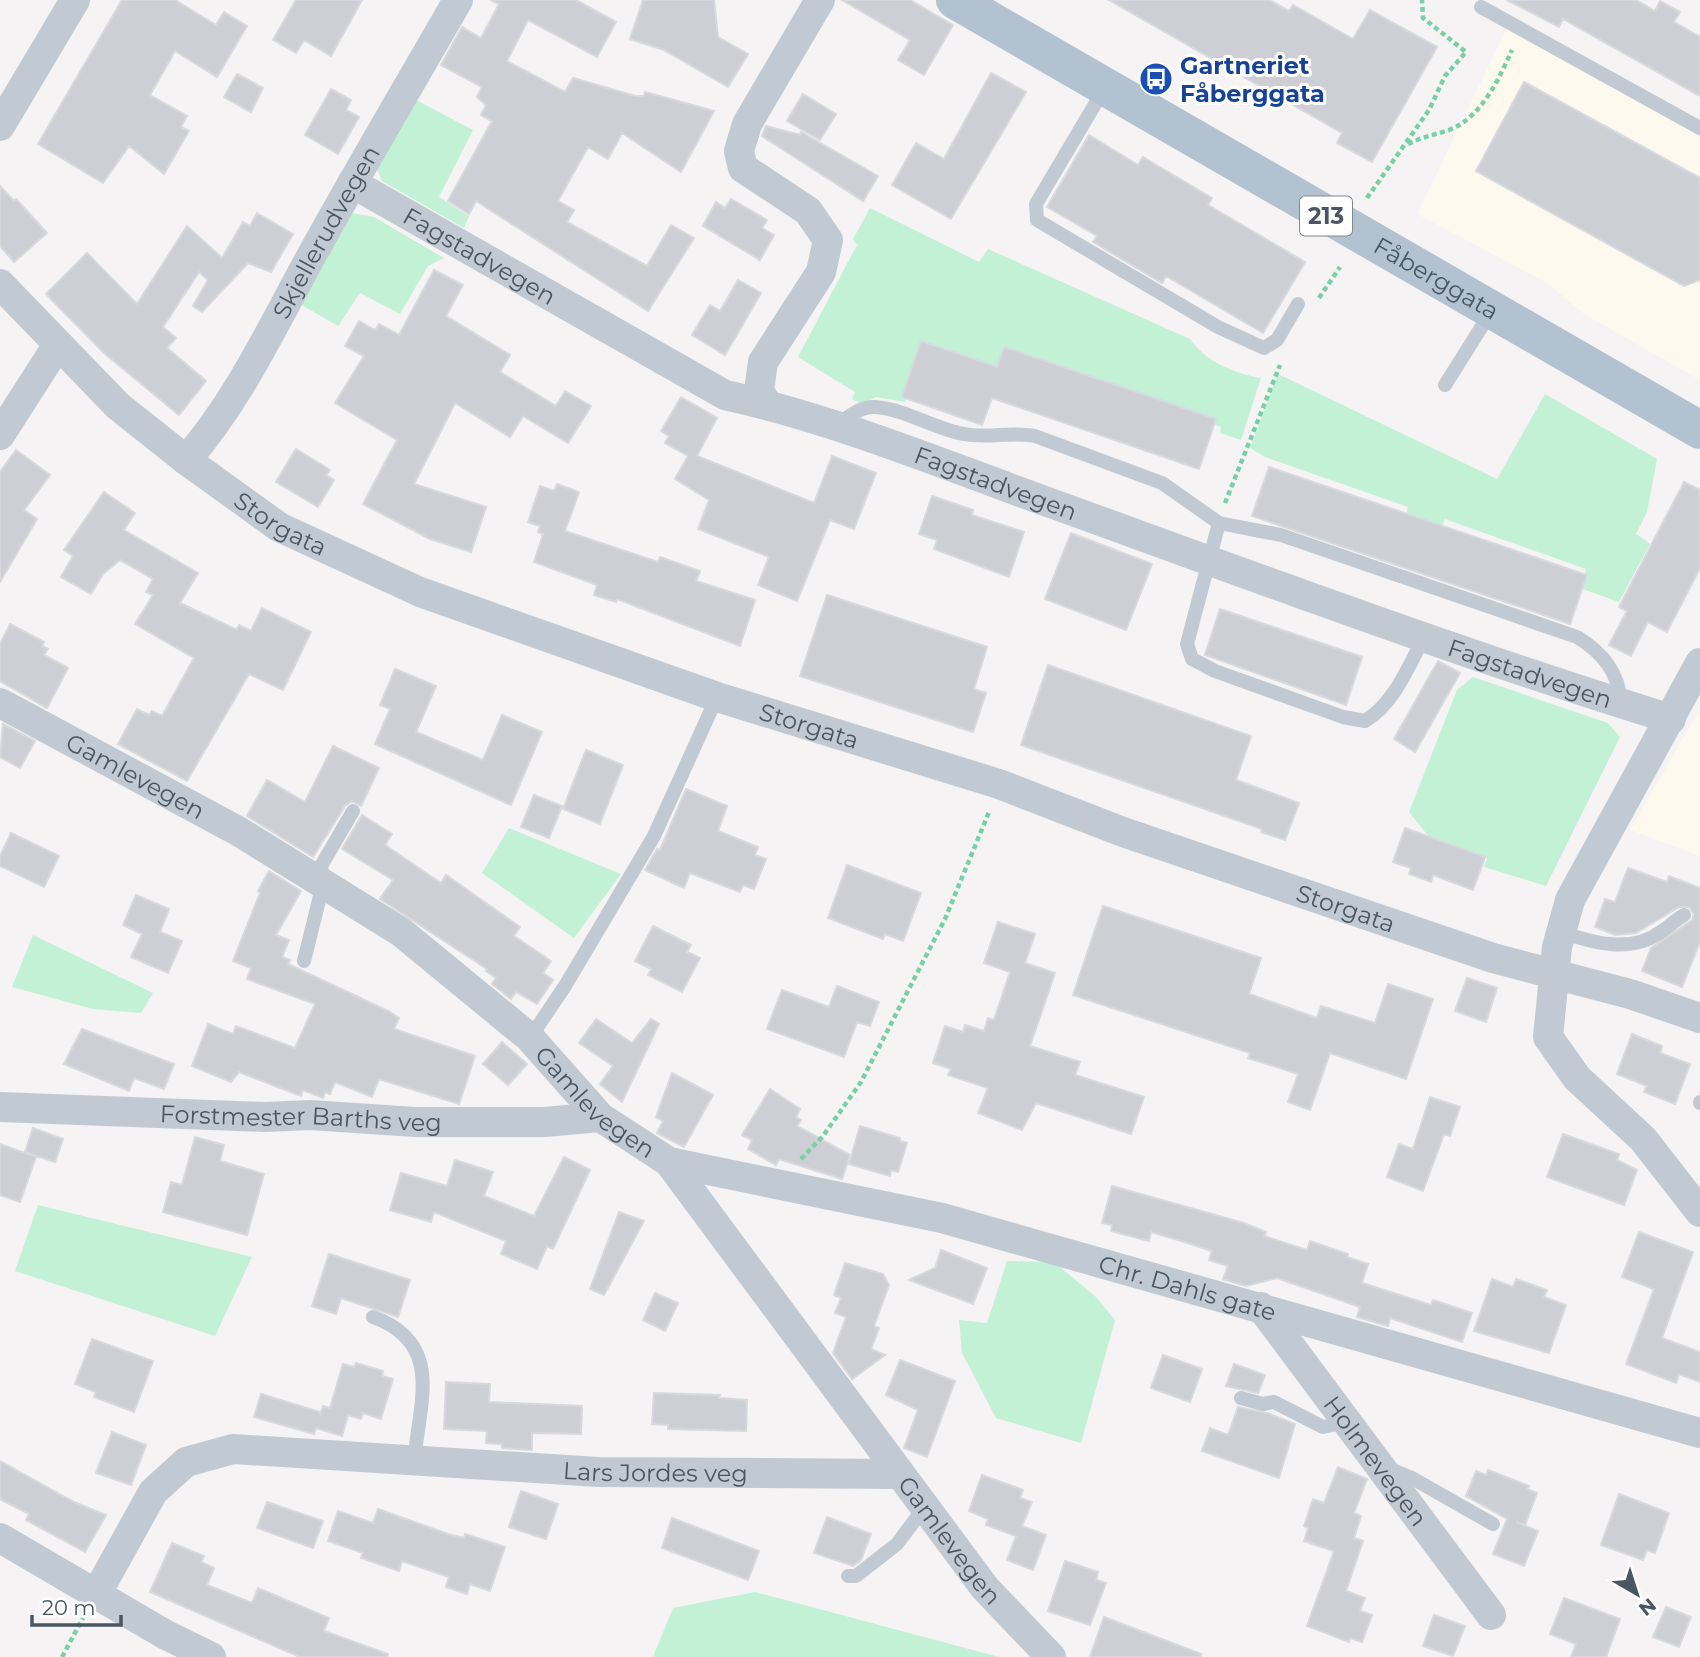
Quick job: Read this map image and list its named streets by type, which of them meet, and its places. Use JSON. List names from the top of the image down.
{
  "streets": {
    "main road": ["213", "Fåberggata"],
    "street": [
      "Skjellerudvegen",
      "Fagstadvegen",
      "Storgata",
      "Gamlevegen",
      "Forstmester Barths veg",
      "Chr. Dahls gate",
      "Holmevegen",
      "Lars Jordes veg"
    ]
  },
  "crossings": [
    ["Skjellerudvegen", "Fagstadvegen"],
    ["Skjellerudvegen", "Storgata"],
    ["Gamlevegen", "Forstmester Barths veg"],
    ["Gamlevegen", "Chr. Dahls gate"],
    ["Gamlevegen", "Lars Jordes veg"],
    ["Chr. Dahls gate", "Holmevegen"]
  ],
  "places": {
    "bus stop": ["Gartneriet Fåberggata"]
  },
  "scale_bar": "20 m",
  "north": "bottom right"
}
